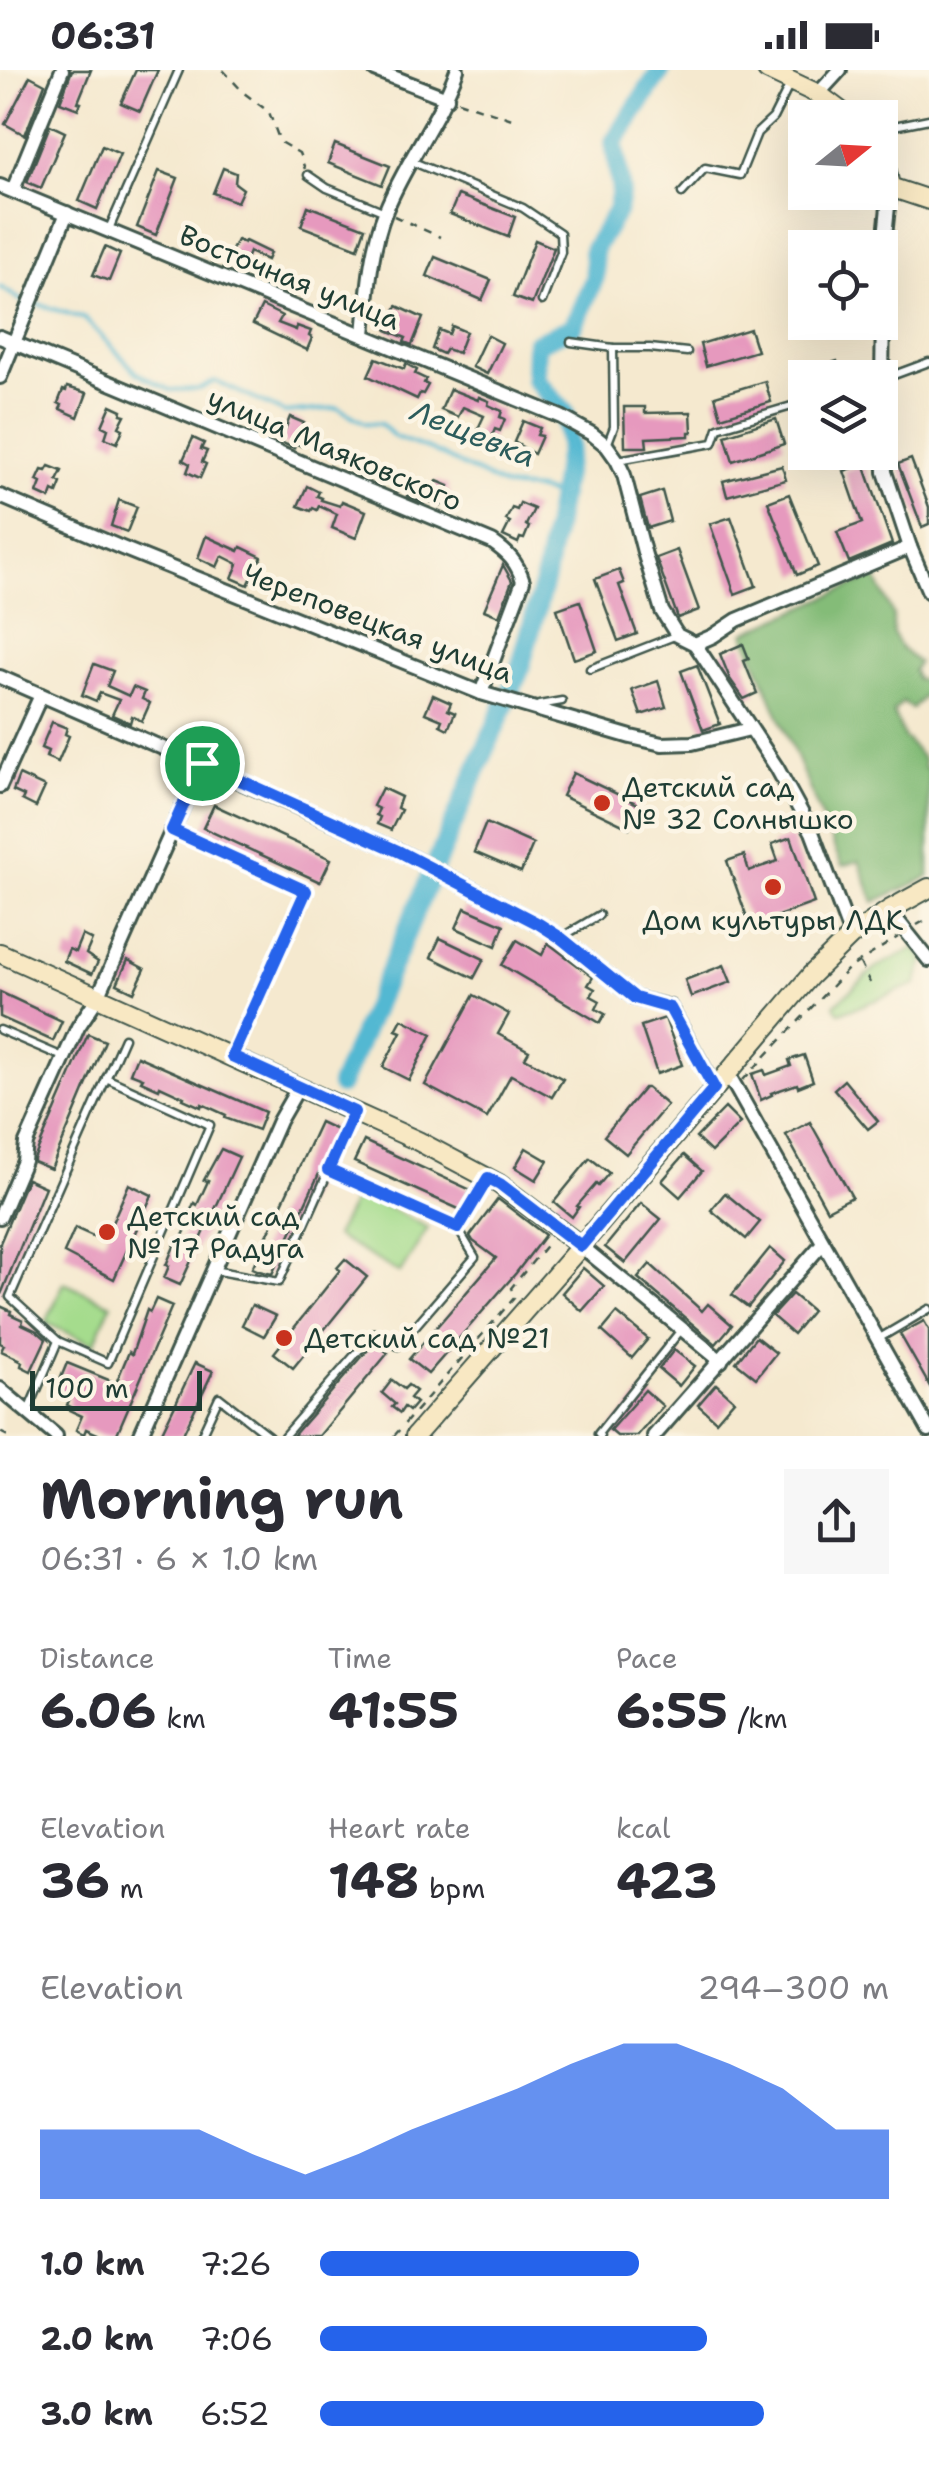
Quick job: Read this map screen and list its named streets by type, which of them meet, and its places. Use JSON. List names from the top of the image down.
{
  "streets": {
    "street": ["Восточная улица", "улица Маяковского", "Череповецкая улица"]
  },
  "crossings": [
    ["улица Маяковского", "Череповецкая улица"]
  ],
  "water": ["Лещевка"],
  "places": [
    "Детский сад № 32 Солнышко",
    "Дом культуры ЛДК",
    "Детский сад № 17 Радуга",
    "Детский сад №21"
  ],
  "scale_bar": "100 m",
  "north": "right",
  "page": {
    "status": "06:31",
    "scale": "100 m",
    "heading": ["Morning run", "06:31 · 6 × 1.0 km"],
    "stats": [
      ["Distance", "6.06 km"],
      ["Time", "41:55"],
      ["Pace", "6:55 /km"],
      ["Elevation", "36 m"],
      ["Heart rate", "148 bpm"],
      ["kcal", "423"]
    ],
    "chart": ["Elevation", "294–300 m"],
    "list": [
      {
        "name": "1.0 km",
        "note": "7:26"
      },
      {
        "name": "2.0 km",
        "note": "7:06"
      },
      {
        "name": "3.0 km",
        "note": "6:52"
      }
    ]
  }
}
